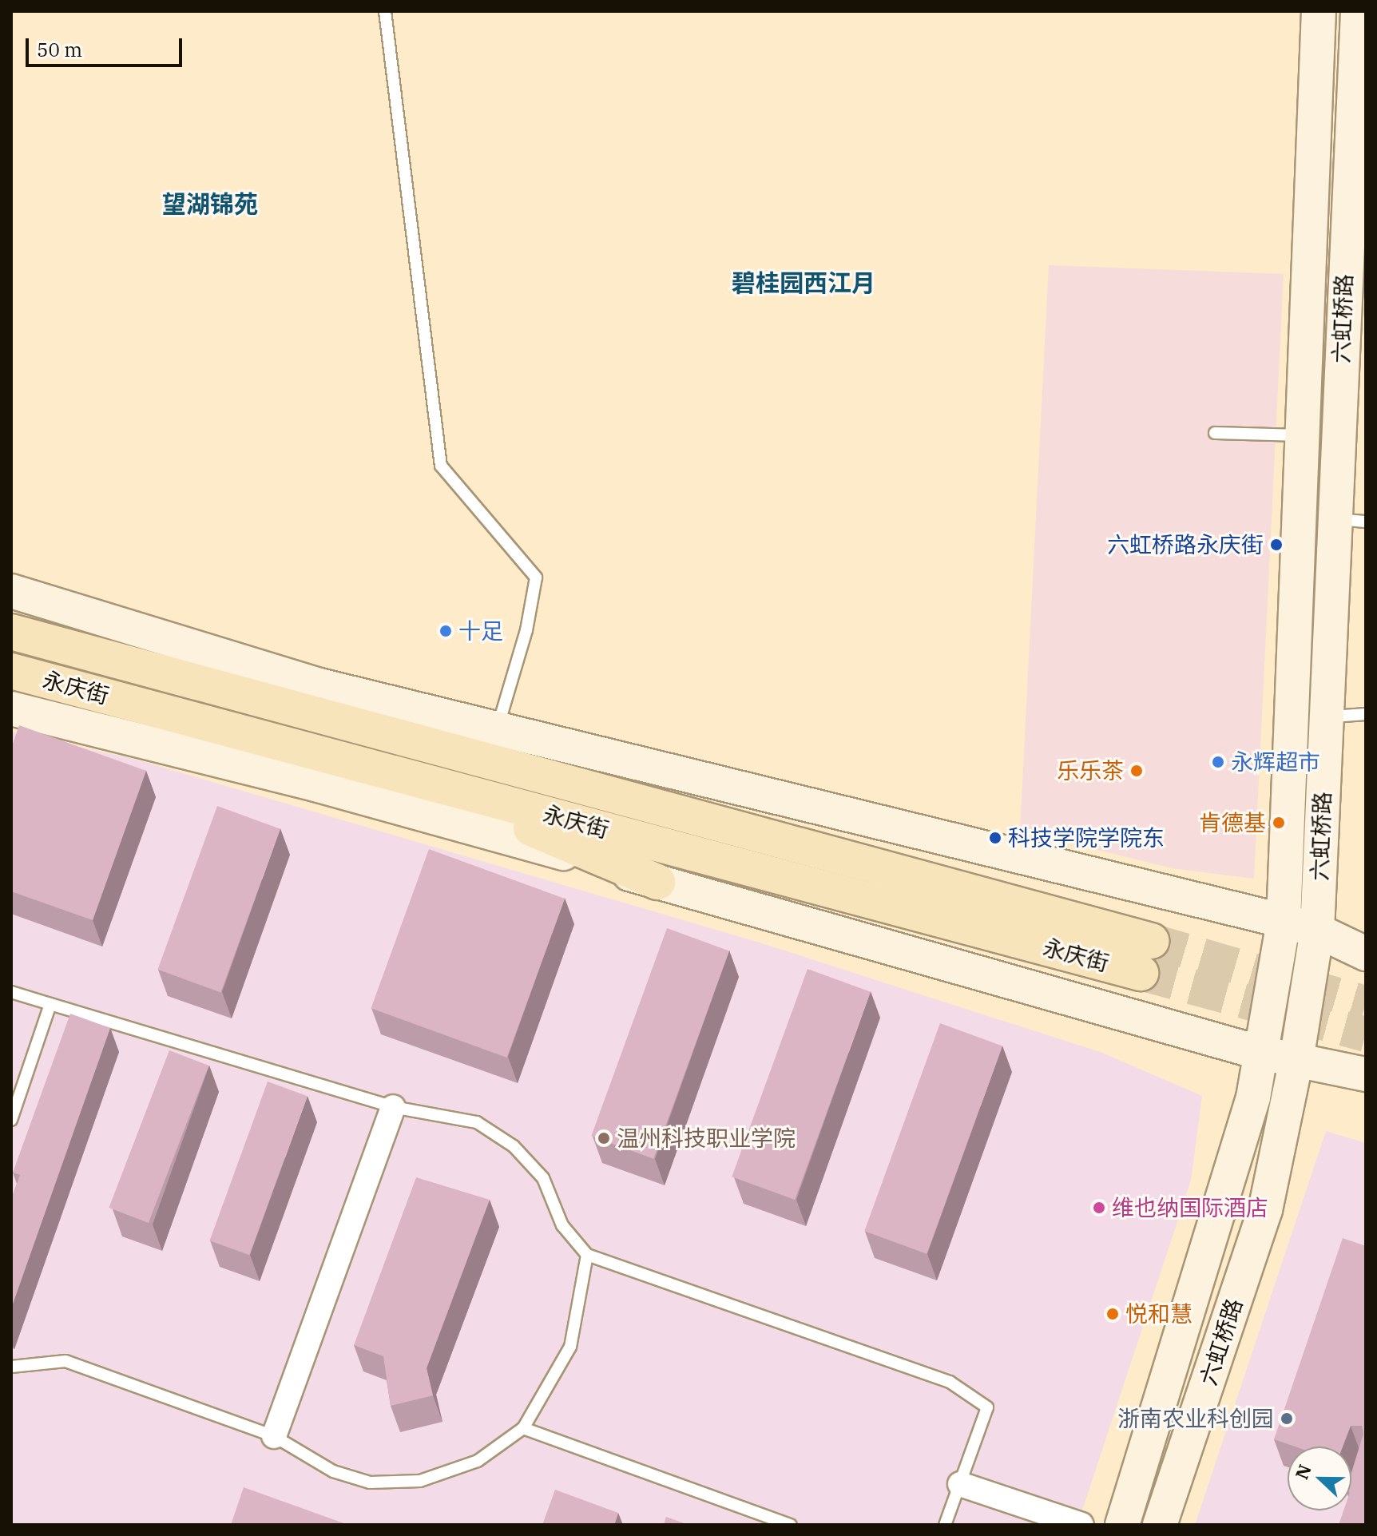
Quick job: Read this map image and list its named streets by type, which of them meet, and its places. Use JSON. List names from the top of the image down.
{
  "streets": {
    "main road": ["六虹桥路", "永庆街"]
  },
  "districts": ["望湖锦苑", "碧桂园西江月"],
  "places": [
    "六虹桥路永庆街",
    "十足",
    "永辉超市",
    "乐乐茶",
    "肯德基",
    "科技学院学院东",
    "温州科技职业学院",
    "维也纳国际酒店",
    "悦和慧",
    "浙南农业科创园"
  ],
  "scale_bar": "50 m",
  "north": "left"
}
